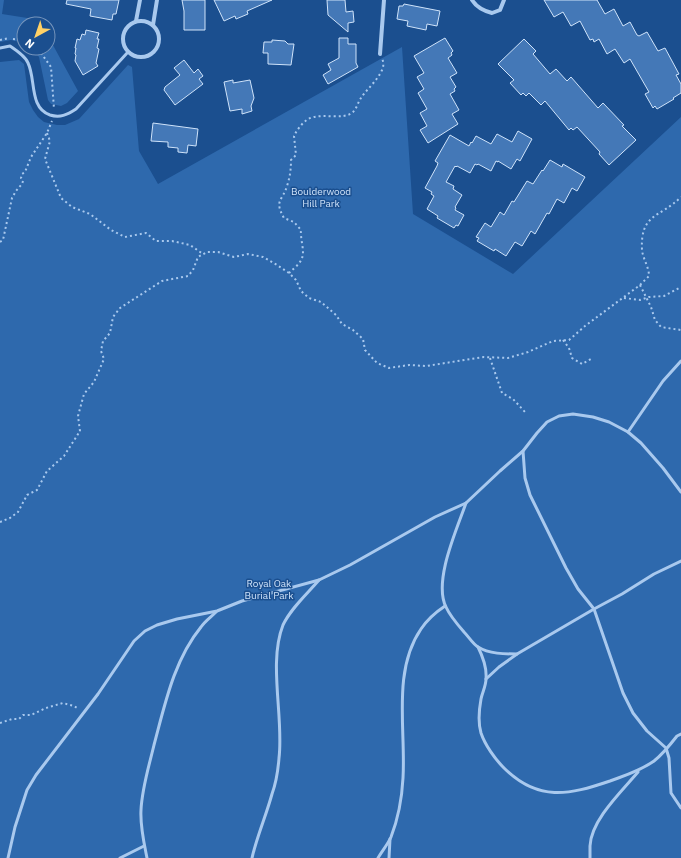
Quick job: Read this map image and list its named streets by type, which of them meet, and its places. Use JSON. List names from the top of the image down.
{
  "parks": ["Boulderwood Hill Park", "Royal Oak Burial Park"],
  "north": "bottom left"
}
